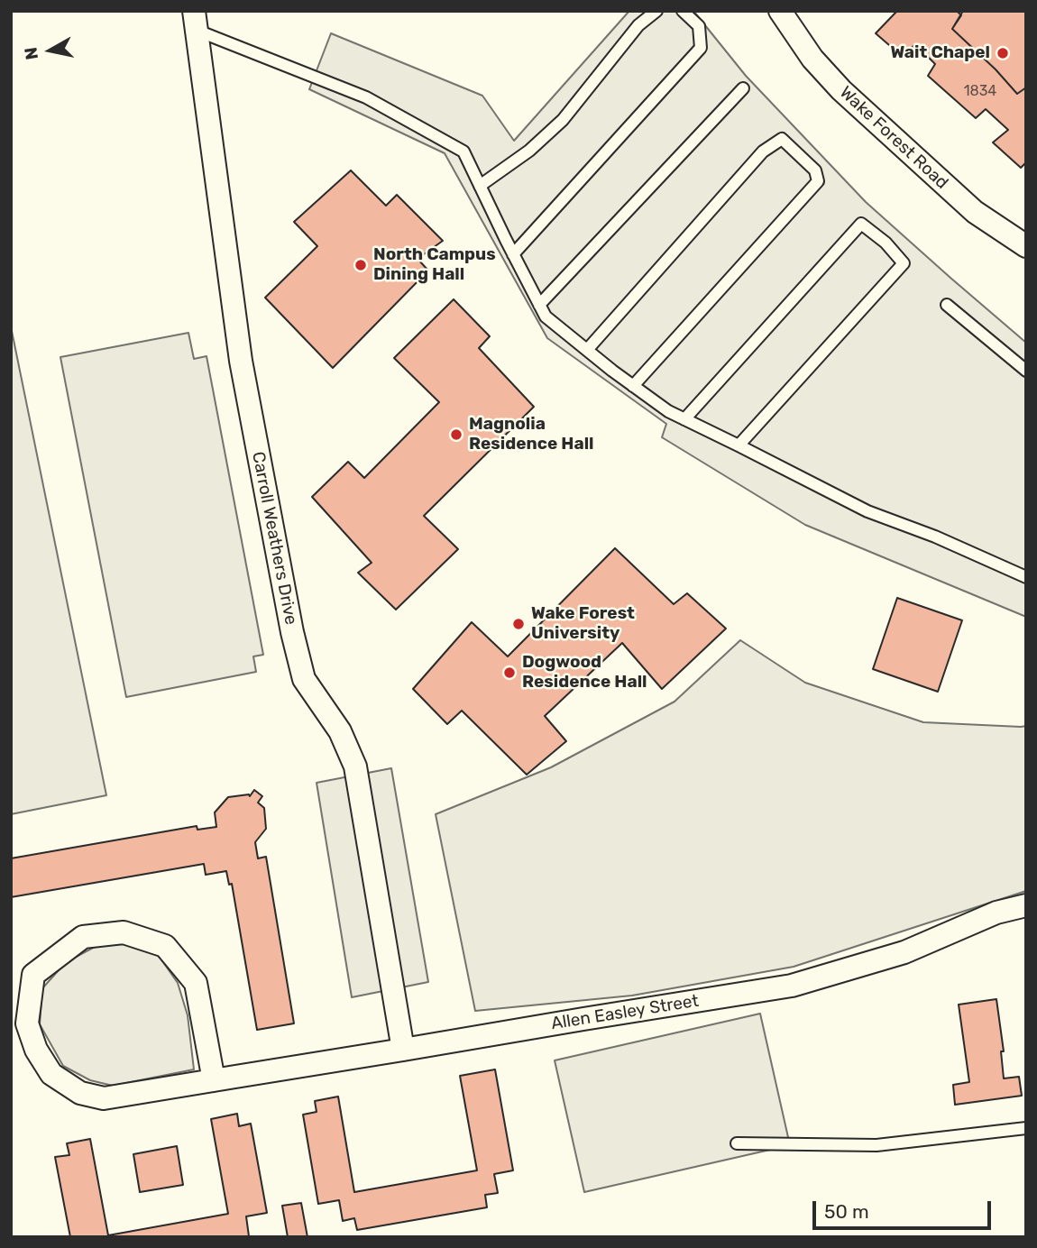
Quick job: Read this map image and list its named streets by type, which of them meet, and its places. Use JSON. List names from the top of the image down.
{
  "streets": {
    "street": ["Wake Forest Road", "Carroll Weathers Drive", "Allen Easley Street"]
  },
  "crossings": [
    ["Carroll Weathers Drive", "Allen Easley Street"]
  ],
  "places": [
    "Wait Chapel",
    "North Campus Dining Hall",
    "Magnolia Residence Hall",
    "Wake Forest University",
    "Dogwood Residence Hall"
  ],
  "house_numbers": ["1834"],
  "scale_bar": "50 m",
  "north": "left"
}
